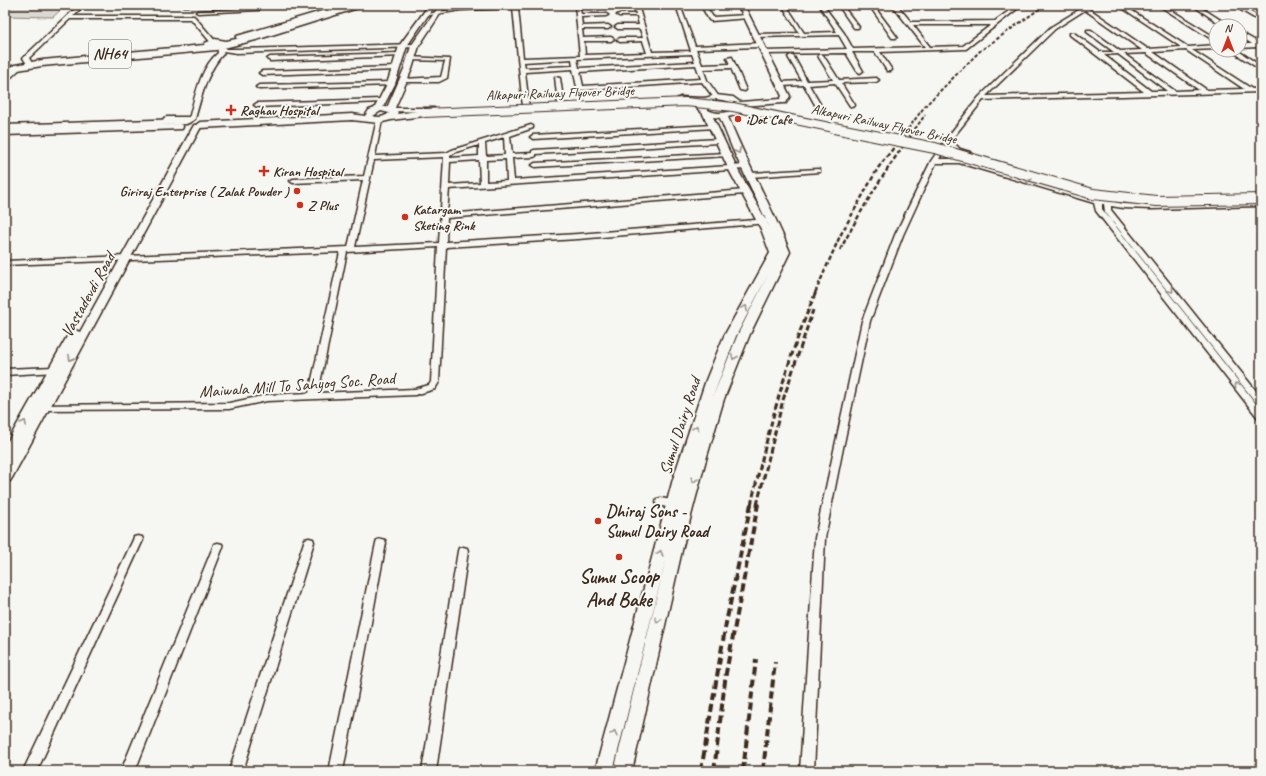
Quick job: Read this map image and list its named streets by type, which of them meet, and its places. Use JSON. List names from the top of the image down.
{
  "streets": {
    "highway": ["NH64"],
    "main road": ["Alkapuri Railway Flyover Bridge"],
    "street": ["Vastadevdi Road", "Maiwala Mill To Sahyog Soc. Road"]
  },
  "crossings": [
    ["NH64", "Vastadevdi Road"],
    ["Alkapuri Railway Flyover Bridge", "Vastadevdi Road"],
    ["Vastadevdi Road", "Maiwala Mill To Sahyog Soc. Road"]
  ],
  "places": {
    "health": ["Raghav Hospital", "Kiran Hospital"],
    "other": [
      "iDot Cafe",
      "Giriraj Enterprise ( Zalak Powder )",
      "Z Plus",
      "Katargam Sketing Rink",
      "Dhiraj Sons - Sumul Dairy Road",
      "Sumu Scoop And Bake"
    ]
  },
  "north": "top"
}
